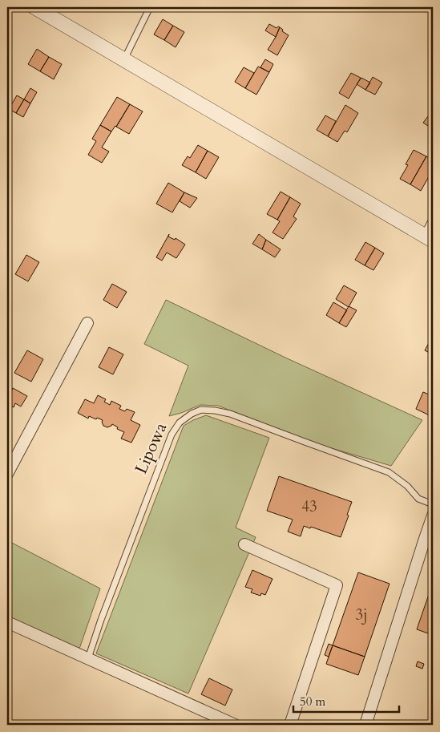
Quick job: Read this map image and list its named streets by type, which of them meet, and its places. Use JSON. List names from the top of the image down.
{
  "streets": {
    "lane": ["Lipowa"]
  },
  "house_numbers": ["43", "3j"],
  "scale_bar": "50 m"
}
